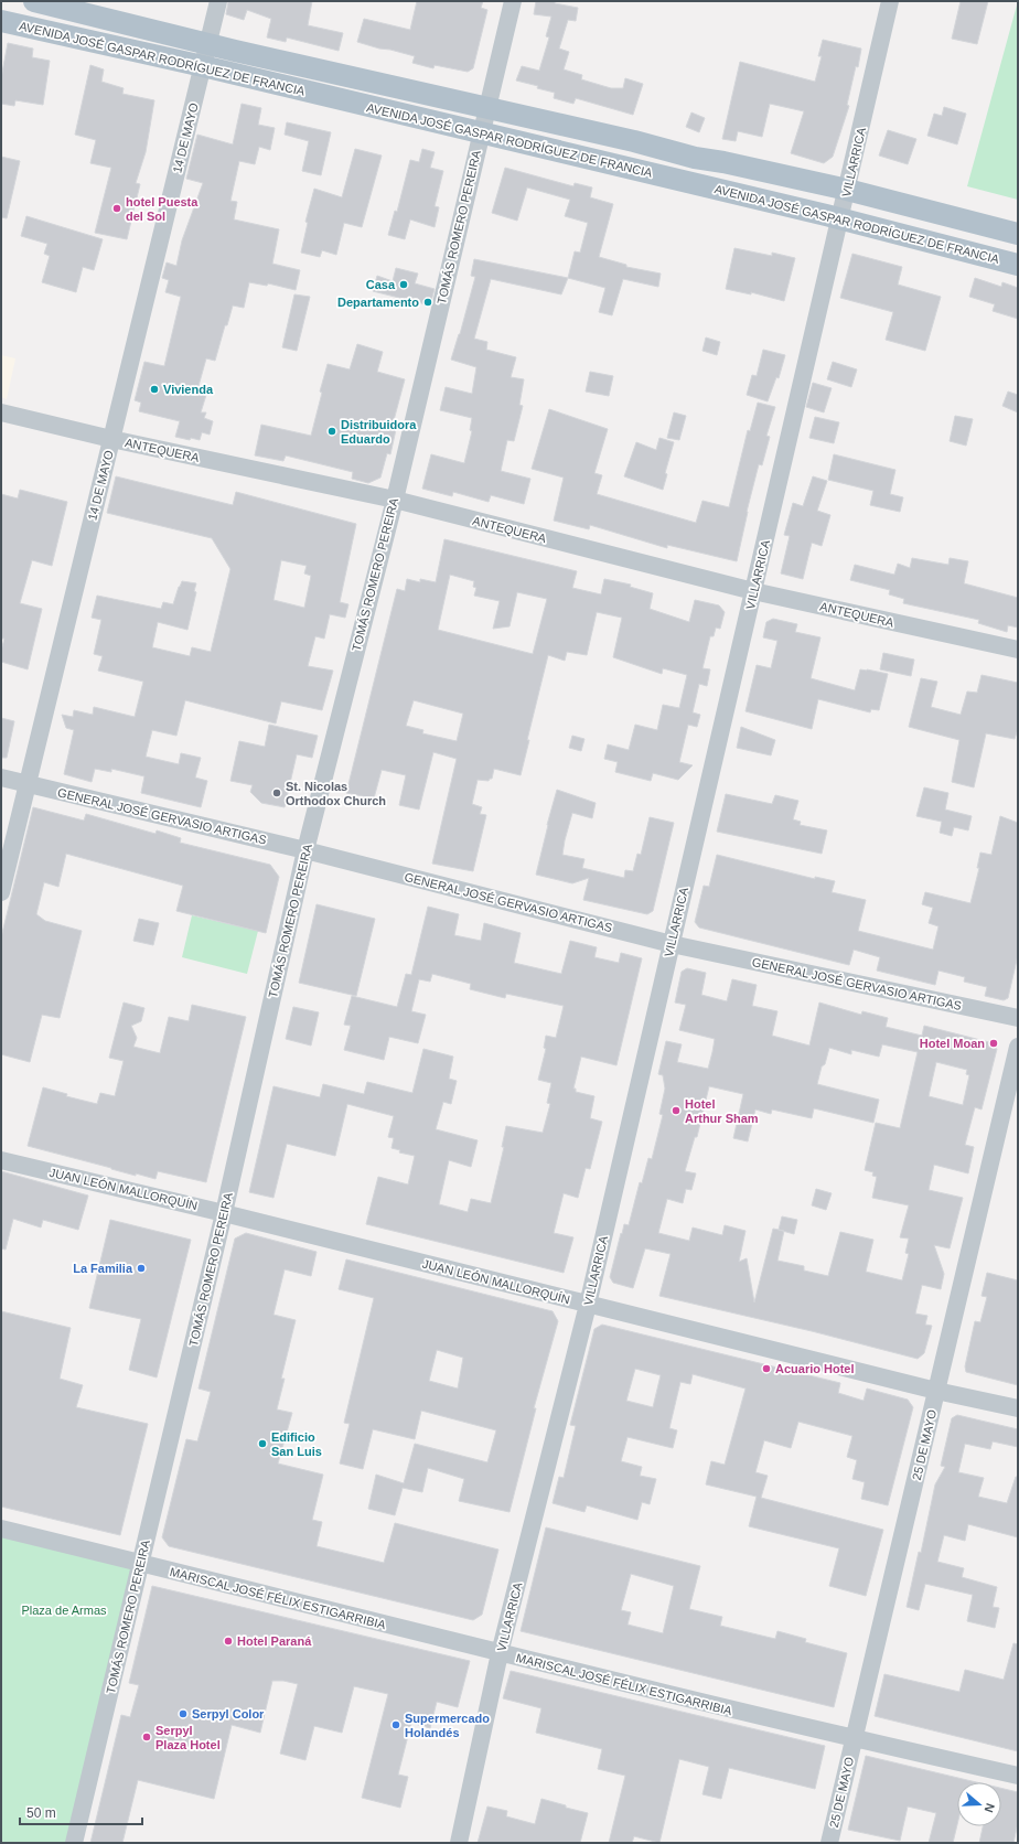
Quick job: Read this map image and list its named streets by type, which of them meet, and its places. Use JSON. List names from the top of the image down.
{
  "streets": {
    "main road": ["AVENIDA JOSÉ GASPAR RODRÍGUEZ DE FRANCIA"],
    "street": [
      "14 DE MAYO",
      "VILLARRICA",
      "TOMÁS ROMERO PEREIRA",
      "ANTEQUERA",
      "GENERAL JOSÉ GERVASIO ARTIGAS",
      "JUAN LEÓN MALLORQUÍN",
      "25 DE MAYO",
      "MARISCAL JOSÉ FÉLIX ESTIGARRIBIA"
    ]
  },
  "crossings": [
    ["AVENIDA JOSÉ GASPAR RODRÍGUEZ DE FRANCIA", "14 DE MAYO"],
    ["AVENIDA JOSÉ GASPAR RODRÍGUEZ DE FRANCIA", "VILLARRICA"],
    ["AVENIDA JOSÉ GASPAR RODRÍGUEZ DE FRANCIA", "TOMÁS ROMERO PEREIRA"],
    ["14 DE MAYO", "ANTEQUERA"],
    ["14 DE MAYO", "GENERAL JOSÉ GERVASIO ARTIGAS"],
    ["VILLARRICA", "ANTEQUERA"],
    ["VILLARRICA", "GENERAL JOSÉ GERVASIO ARTIGAS"],
    ["VILLARRICA", "JUAN LEÓN MALLORQUÍN"],
    ["VILLARRICA", "MARISCAL JOSÉ FÉLIX ESTIGARRIBIA"],
    ["TOMÁS ROMERO PEREIRA", "ANTEQUERA"],
    ["TOMÁS ROMERO PEREIRA", "GENERAL JOSÉ GERVASIO ARTIGAS"],
    ["TOMÁS ROMERO PEREIRA", "JUAN LEÓN MALLORQUÍN"],
    ["TOMÁS ROMERO PEREIRA", "MARISCAL JOSÉ FÉLIX ESTIGARRIBIA"],
    ["JUAN LEÓN MALLORQUÍN", "25 DE MAYO"],
    ["25 DE MAYO", "MARISCAL JOSÉ FÉLIX ESTIGARRIBIA"]
  ],
  "parks": ["Plaza de Armas"],
  "places": [
    "hotel Puesta del Sol",
    "Casa",
    "Departamento",
    "Vivienda",
    "Distribuidora Eduardo",
    "St. Nicolas Orthodox Church",
    "Hotel Moan",
    "Hotel Arthur Sham",
    "La Familia",
    "Acuario Hotel",
    "Edificio San Luis",
    "Hotel Paraná",
    "Serpyl Color",
    "Supermercado Holandés",
    "Serpyl Plaza Hotel"
  ],
  "scale_bar": "50 m",
  "north": "right"
}
